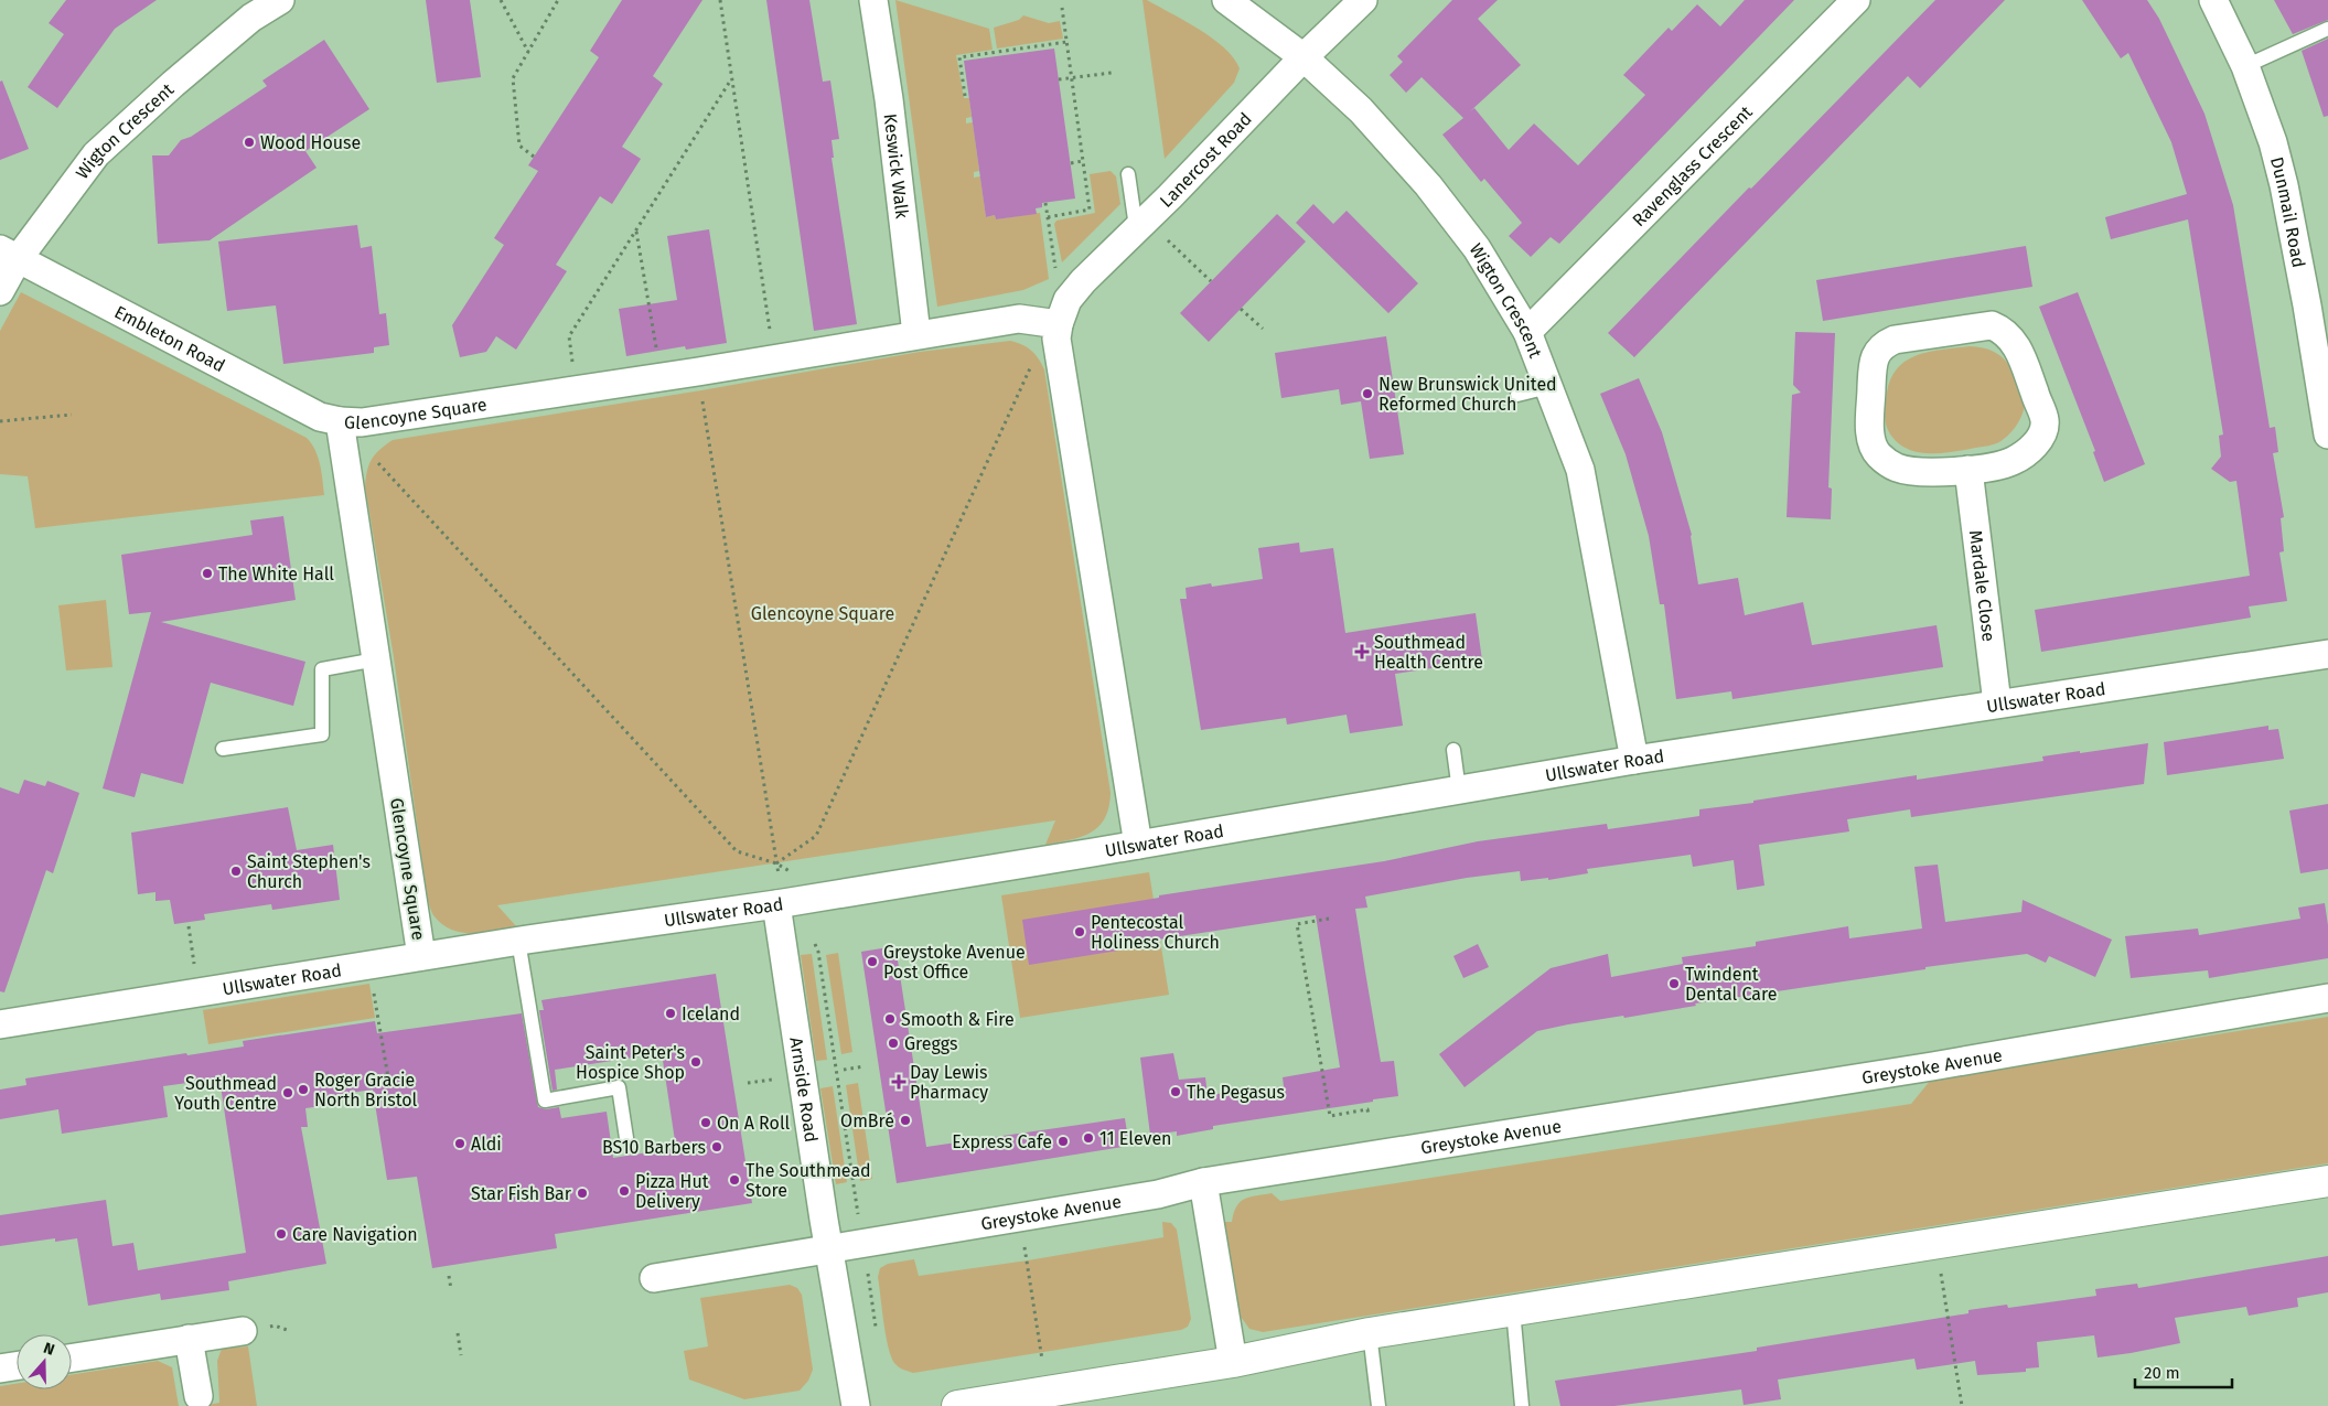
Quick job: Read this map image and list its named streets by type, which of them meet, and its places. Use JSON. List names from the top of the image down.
{
  "streets": {
    "street": [
      "Wigton Crescent",
      "Lanercost Road",
      "Keswick Walk",
      "Ravenglass Crescent",
      "Dunmail Road",
      "Embleton Road",
      "Glencoyne Square",
      "Mardale Close",
      "Ullswater Road",
      "Greystoke Avenue",
      "Arnside Road"
    ]
  },
  "crossings": [
    ["Wigton Crescent", "Lanercost Road"],
    ["Wigton Crescent", "Ravenglass Crescent"],
    ["Wigton Crescent", "Embleton Road"],
    ["Wigton Crescent", "Ullswater Road"],
    ["Lanercost Road", "Glencoyne Square"],
    ["Keswick Walk", "Glencoyne Square"],
    ["Embleton Road", "Glencoyne Square"],
    ["Glencoyne Square", "Ullswater Road"],
    ["Mardale Close", "Ullswater Road"],
    ["Ullswater Road", "Arnside Road"],
    ["Greystoke Avenue", "Arnside Road"]
  ],
  "parks": ["Glencoyne Square"],
  "places": {
    "other": [
      "Wood House",
      "New Brunswick United Reformed Church",
      "The White Hall",
      "Saint Stephen's Church",
      "Pentecostal Holiness Church",
      "Greystoke Avenue Post Office",
      "Twindent Dental Care",
      "Iceland",
      "Smooth & Fire",
      "Greggs",
      "Saint Peter's Hospice Shop",
      "Roger Gracie North Bristol",
      "The Pegasus",
      "Southmead Youth Centre",
      "OmBré",
      "On A Roll",
      "11 Eleven",
      "Express Cafe",
      "Aldi",
      "BS10 Barbers",
      "The Southmead Store",
      "Pizza Hut Delivery",
      "Star Fish Bar",
      "Care Navigation"
    ],
    "health": ["Southmead Health Centre", "Day Lewis Pharmacy"]
  },
  "scale_bar": "20 m",
  "north": "top"
}
